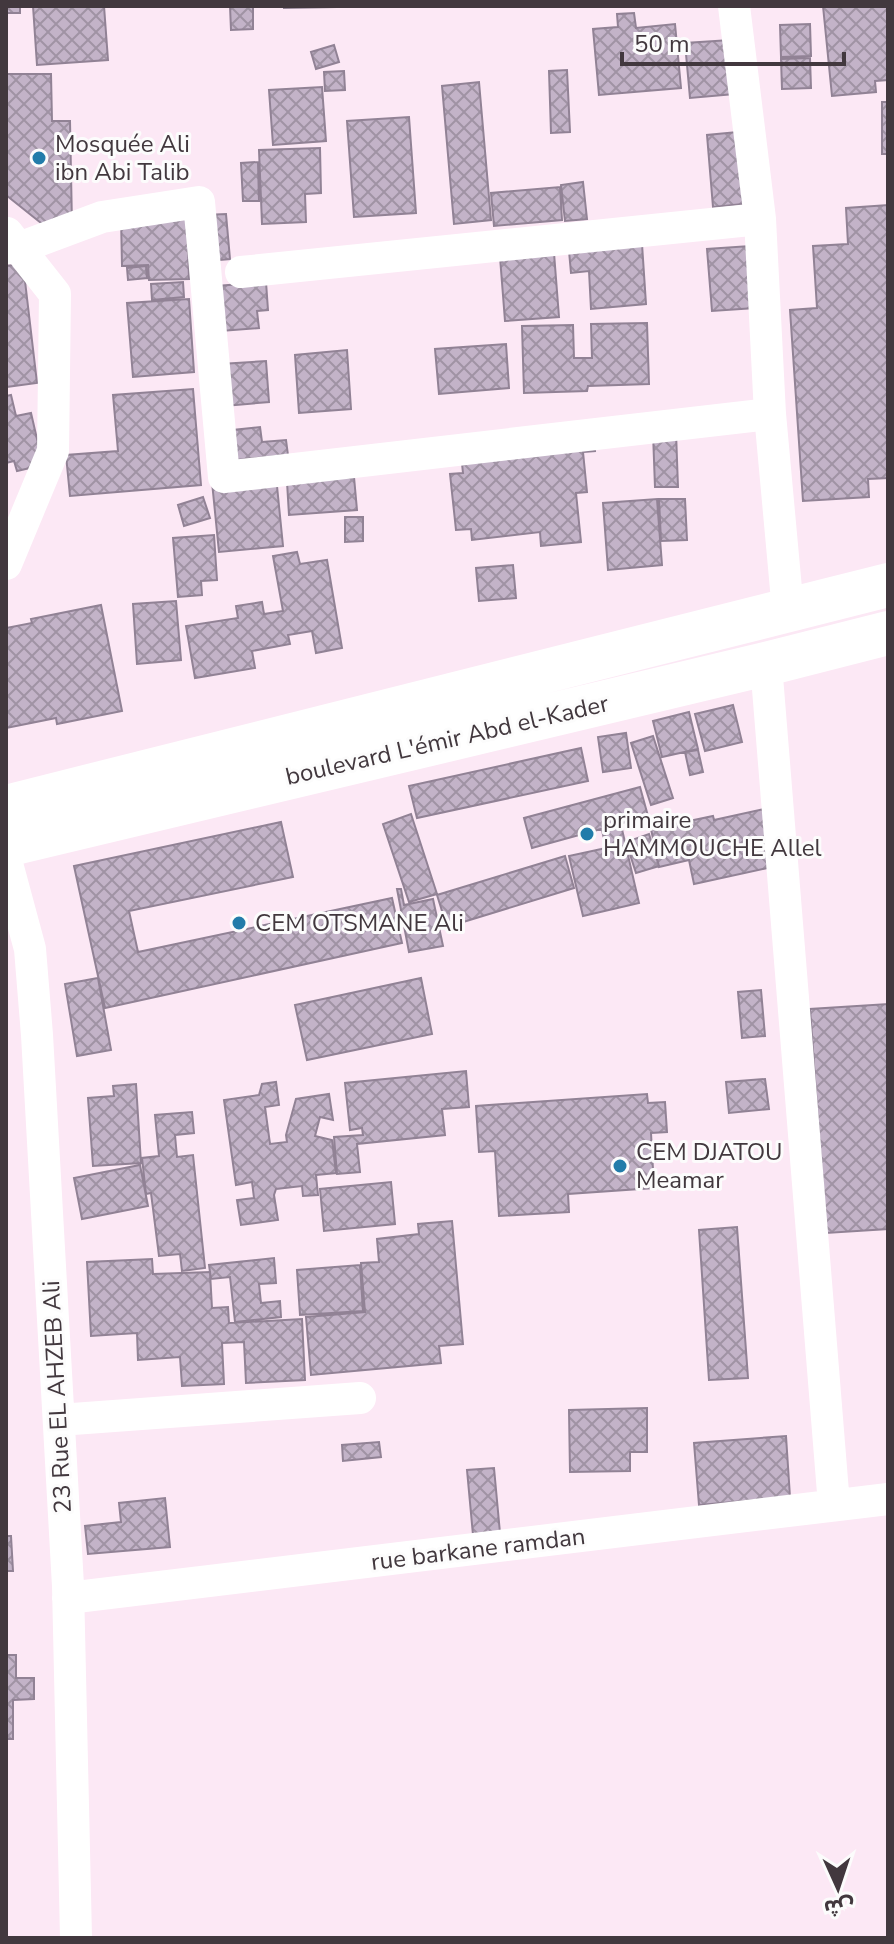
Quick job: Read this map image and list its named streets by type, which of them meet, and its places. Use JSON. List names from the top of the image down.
{
  "streets": {
    "highway": ["boulevard L'émir Abd el-Kader"],
    "street": ["23 Rue EL AHZEB Ali", "rue barkane ramdan"]
  },
  "crossings": [
    ["23 Rue EL AHZEB Ali", "rue barkane ramdan"]
  ],
  "places": [
    "Mosquée Ali ibn Abi Talib",
    "primaire HAMMOUCHE Allel",
    "CEM OTSMANE Ali",
    "CEM DJATOU Meamar"
  ],
  "scale_bar": "50 m",
  "north": "bottom"
}
